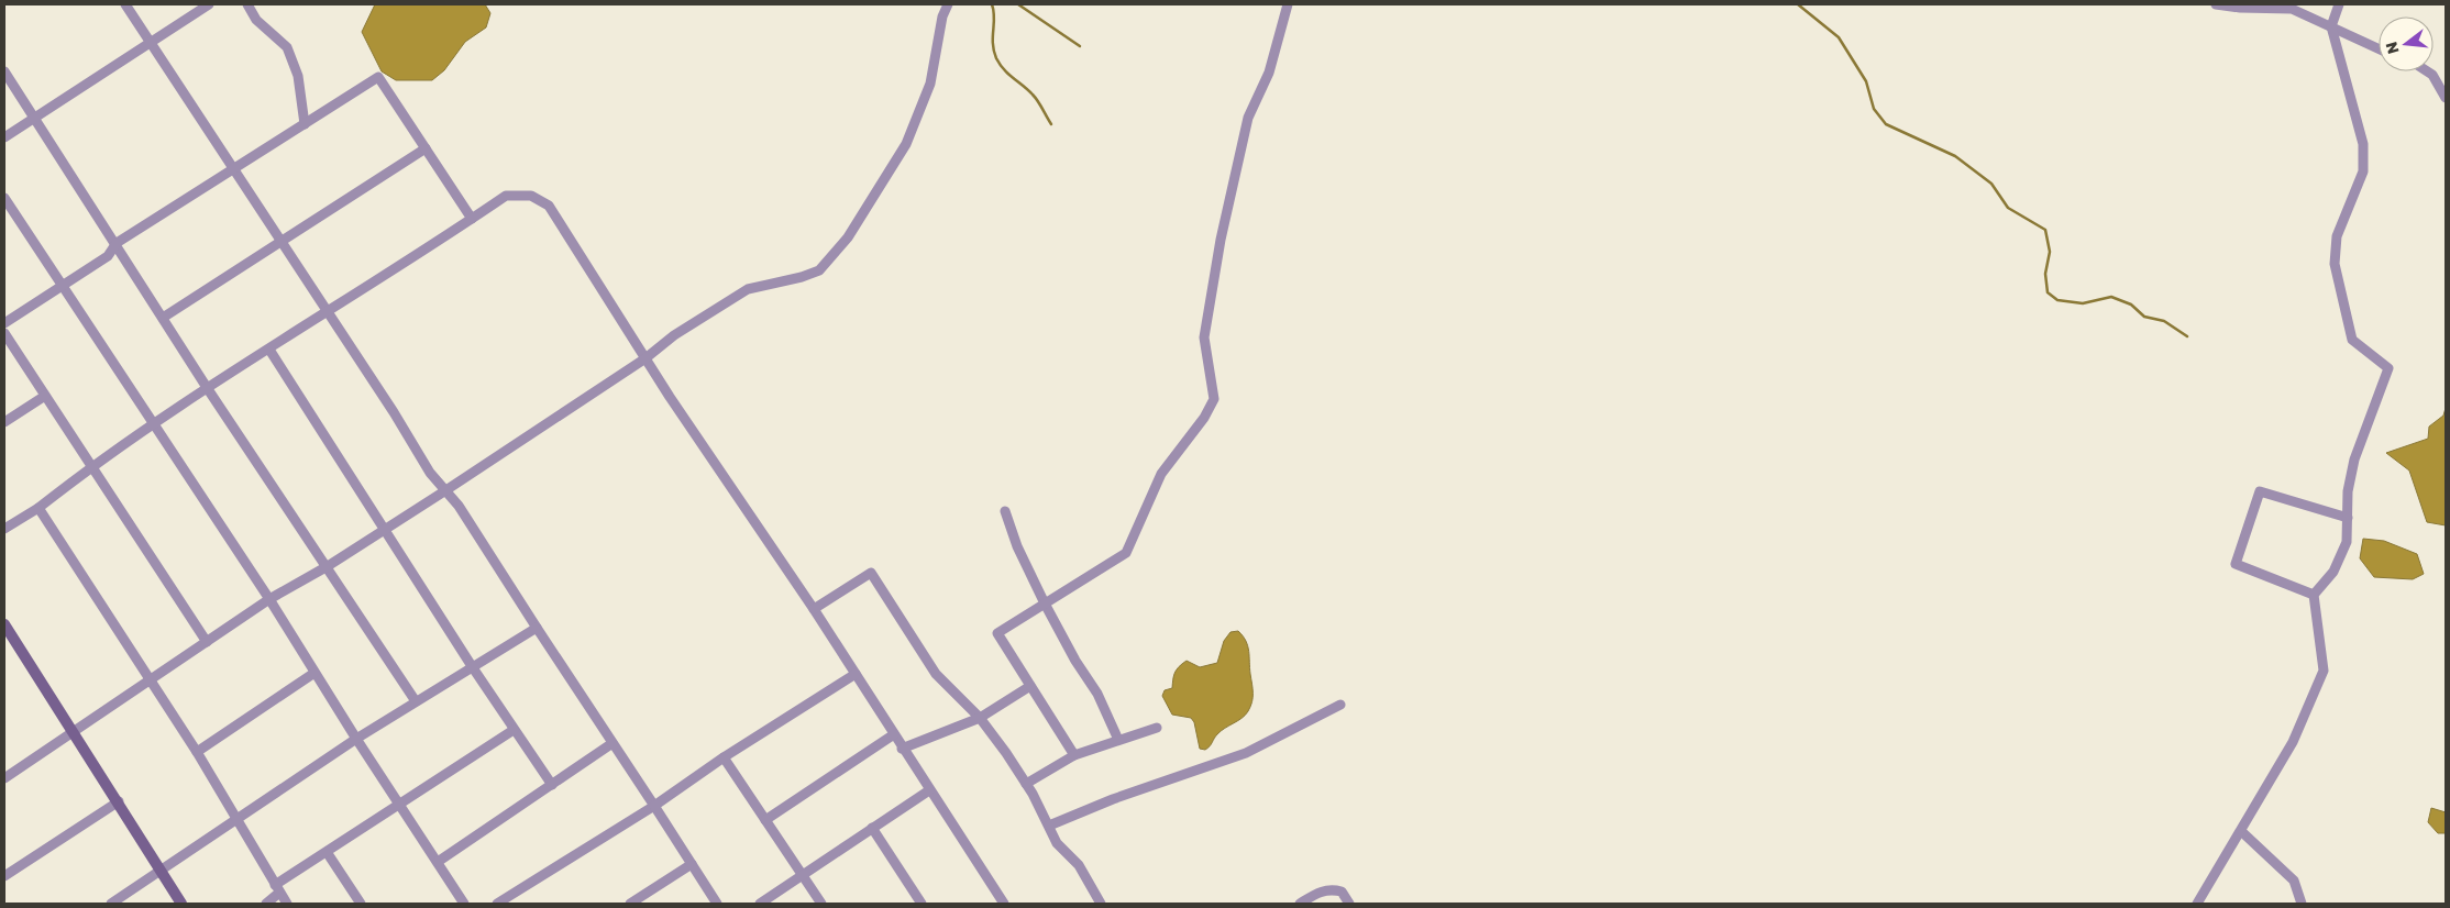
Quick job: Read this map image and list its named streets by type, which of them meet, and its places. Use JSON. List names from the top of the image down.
{
  "north": "left"
}
